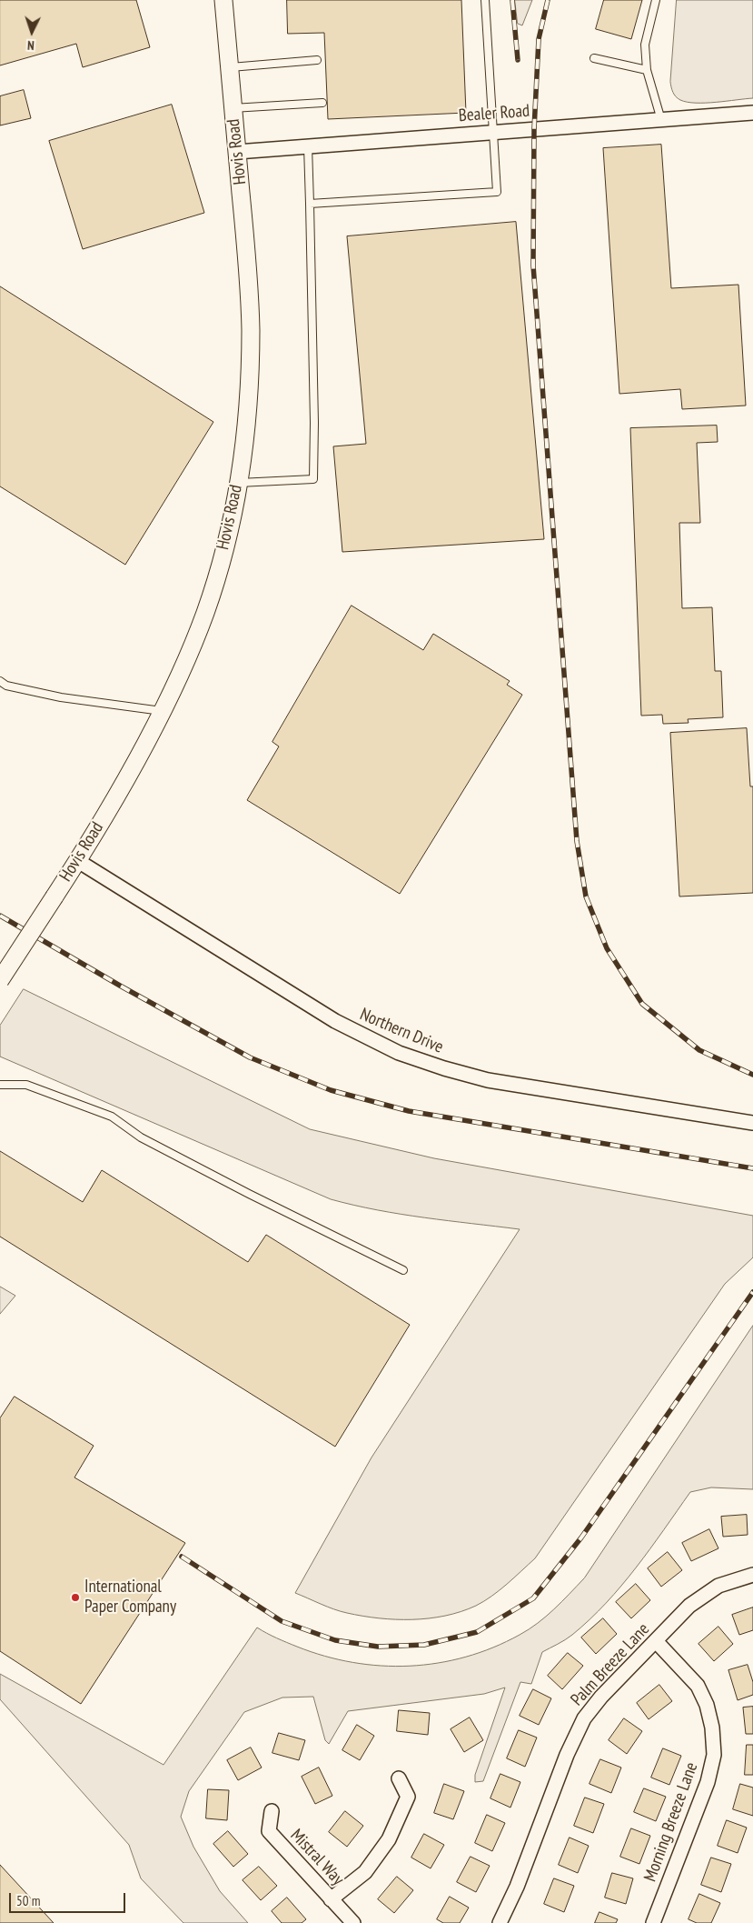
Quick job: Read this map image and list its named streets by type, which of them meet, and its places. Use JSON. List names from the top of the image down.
{
  "streets": {
    "street": [
      "Bealer Road",
      "Hovis Road",
      "Northern Drive",
      "Palm Breeze Lane",
      "Morning Breeze Lane",
      "Mistral Way"
    ]
  },
  "crossings": [
    ["Bealer Road", "Hovis Road"],
    ["Hovis Road", "Northern Drive"],
    ["Palm Breeze Lane", "Morning Breeze Lane"]
  ],
  "places": ["International Paper Company"],
  "scale_bar": "50 m",
  "north": "bottom"
}
